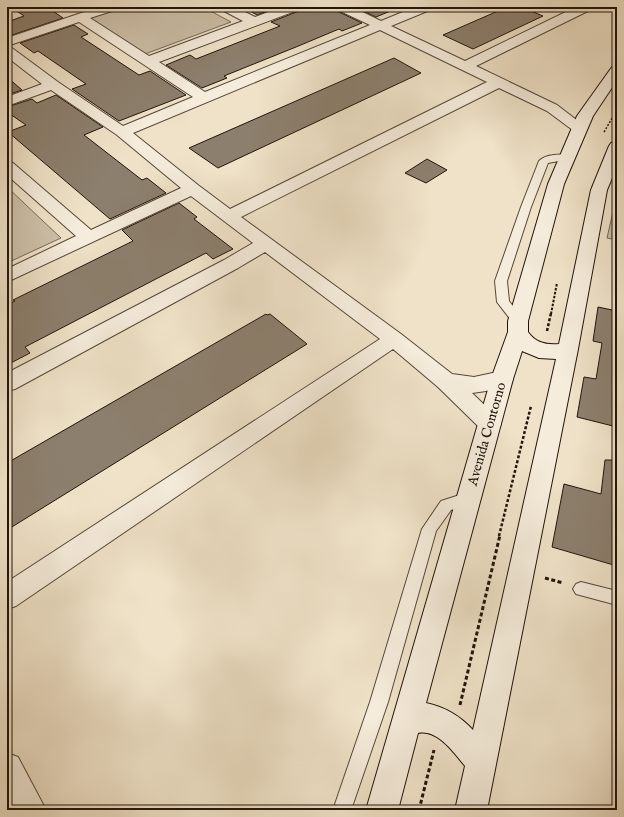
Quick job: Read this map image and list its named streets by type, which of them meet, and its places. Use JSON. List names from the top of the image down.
{
  "streets": {
    "street": ["Avenida Contorno"]
  }
}
